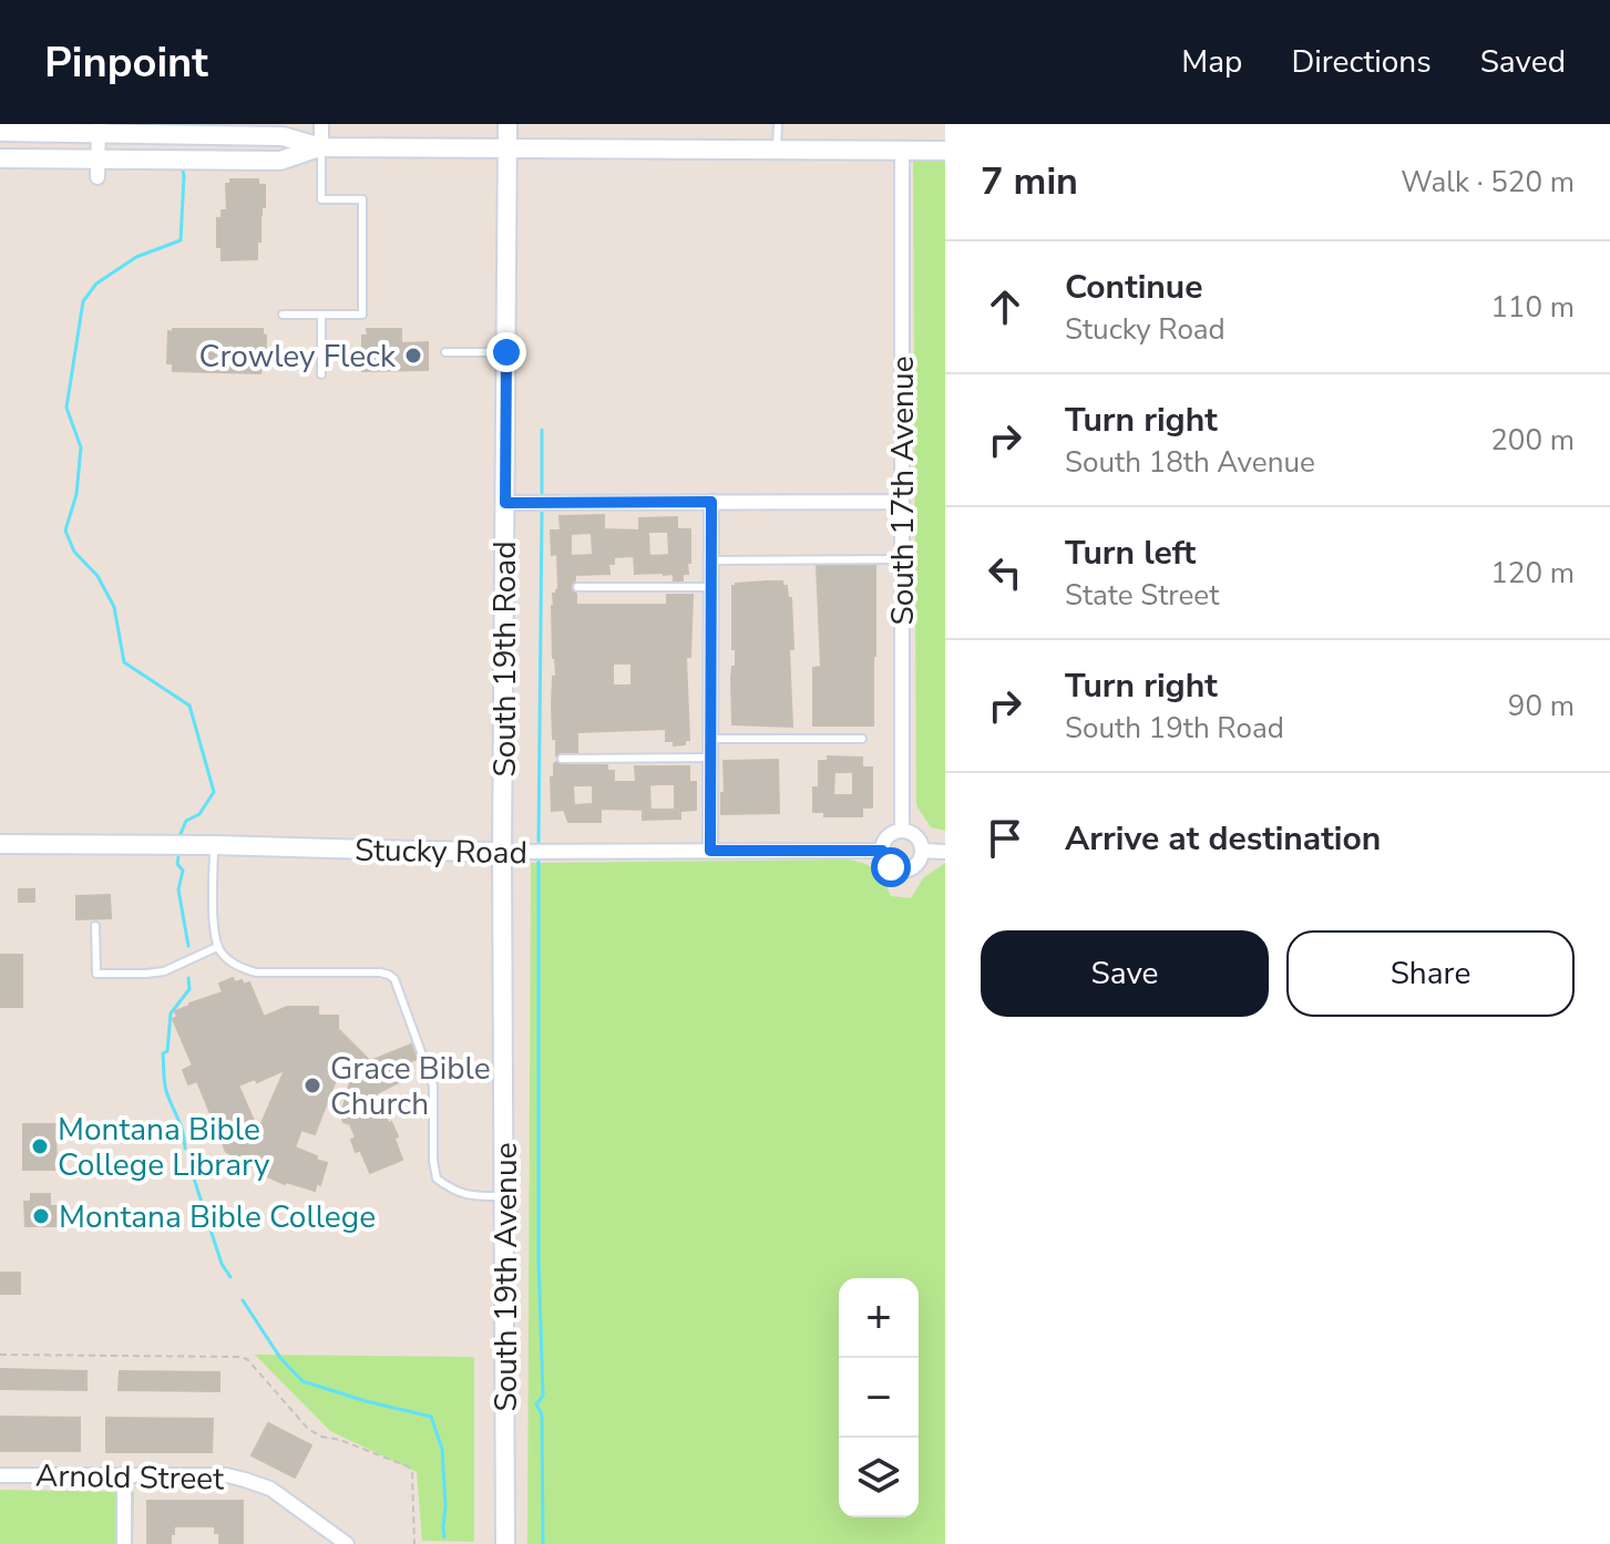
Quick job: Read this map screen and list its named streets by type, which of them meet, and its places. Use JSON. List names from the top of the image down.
{
  "streets": {
    "main road": ["South 19th Road", "Stucky Road", "South 19th Avenue"],
    "street": ["South 17th Avenue", "Arnold Street"]
  },
  "crossings": [
    ["South 17th Avenue", "Stucky Road"],
    ["South 19th Road", "Stucky Road"],
    ["South 19th Road", "South 19th Avenue"],
    ["Stucky Road", "South 19th Avenue"]
  ],
  "places": [
    "Crowley Fleck",
    "Grace Bible Church",
    "Montana Bible College Library",
    "Montana Bible College"
  ],
  "page": {
    "header": "Pinpoint",
    "nav": ["Map", "Directions", "Saved"],
    "heading": ["7 min", "Walk · 520 m"],
    "list": [
      ["Continue", "Stucky Road", "110 m"],
      ["Turn right", "South 18th Avenue", "200 m"],
      ["Turn left", "State Street", "120 m"],
      ["Turn right", "South 19th Road", "90 m"],
      "Arrive at destination"
    ],
    "buttons": ["Save", "Share"],
    "map_buttons": ["+", "−"]
  }
}
